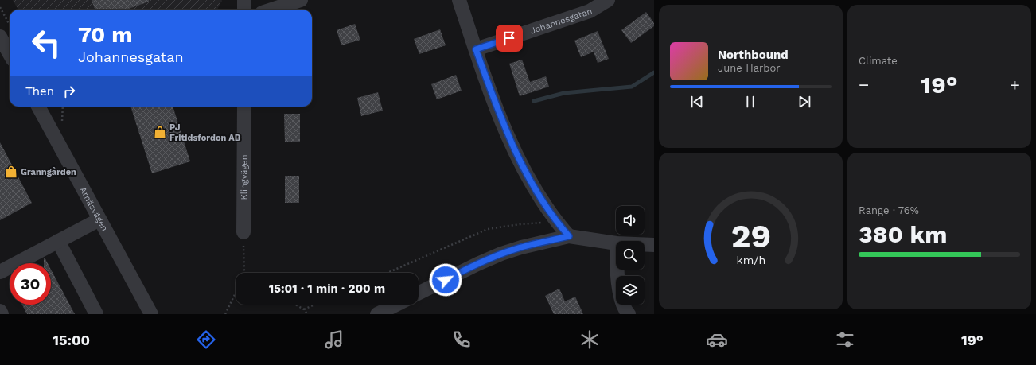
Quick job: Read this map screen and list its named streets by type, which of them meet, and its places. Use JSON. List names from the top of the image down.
{
  "streets": {
    "street": ["Johannesgatan", "Klingvägen", "Arnäsvägen"]
  },
  "places": {
    "shop": ["PJ Fritidsfordon AB", "Granngården"]
  },
  "page": {
    "tile": [
      "Climate",
      ["Range · 76%", "380 km"]
    ],
    "turn": ["70 m", "Johannesgatan"],
    "song": ["Northbound", "June Harbor"],
    "heat": ["−", "19°", "+"],
    "then": "Then",
    "limit": "30",
    "trip": "15:01 · 1 min · 200 m",
    "tabs": ["15:00", "19°"],
    "gauge": ["29", "km/h"]
  }
}
